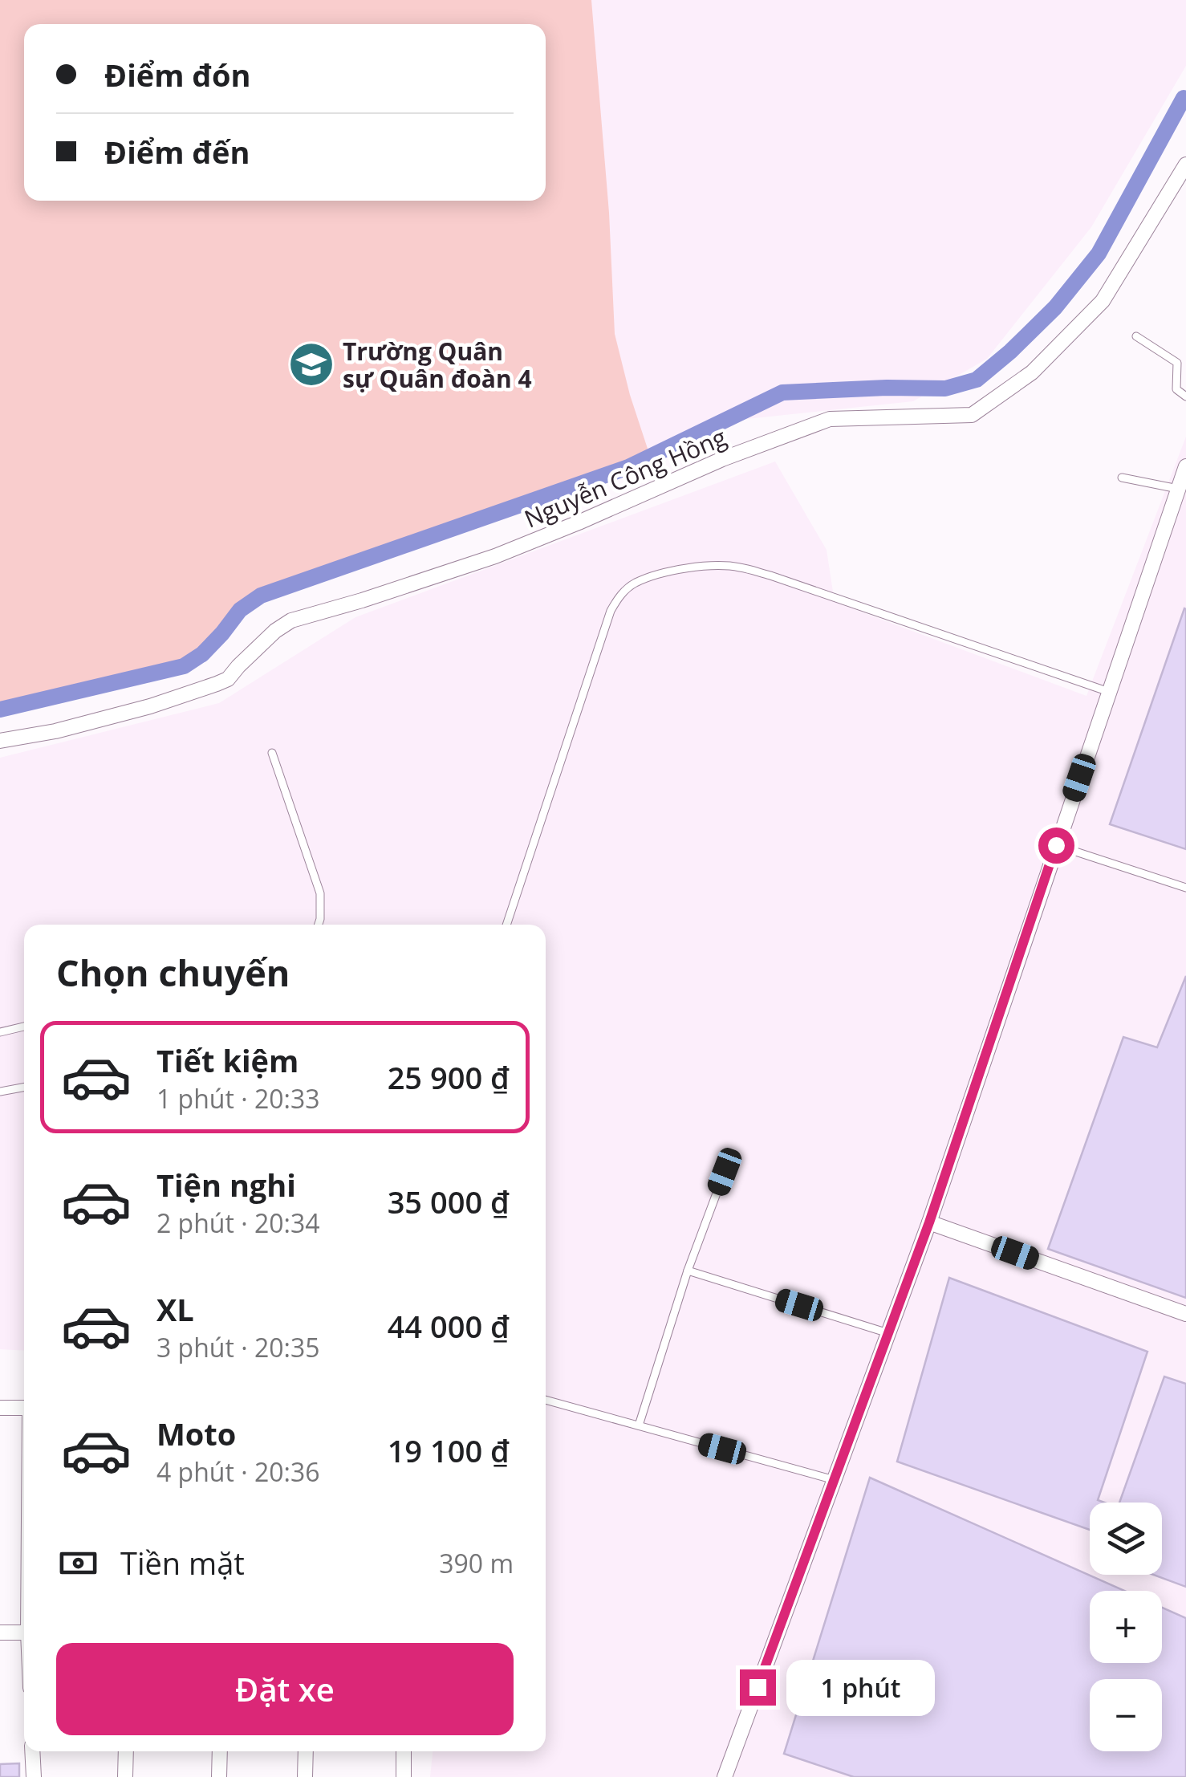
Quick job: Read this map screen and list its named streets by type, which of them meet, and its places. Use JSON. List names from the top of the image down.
{
  "streets": {
    "street": ["Nguyễn Công Hồng"]
  },
  "places": {
    "school or university": ["Trường Quân sự Quân đoàn 4"]
  },
  "page": {
    "banner": ["Điểm đón", "Điểm đến"],
    "heading": "Chọn chuyến",
    "list": [
      {
        "name": "Tiết kiệm",
        "note": "1 phút · 20:33",
        "value": "25 900 ₫"
      },
      {
        "name": "Tiện nghi",
        "note": "2 phút · 20:34",
        "value": "35 000 ₫"
      },
      {
        "name": "XL",
        "note": "3 phút · 20:35",
        "value": "44 000 ₫"
      },
      {
        "name": "Moto",
        "note": "4 phút · 20:36",
        "value": "19 100 ₫"
      }
    ],
    "map_buttons": ["+", "−"],
    "pay": ["Tiền mặt", "390 m"],
    "buttons": "Đặt xe",
    "bubble": "1 phút"
  }
}
